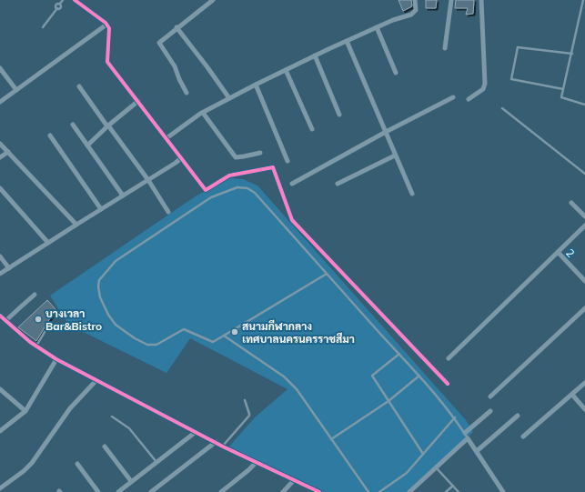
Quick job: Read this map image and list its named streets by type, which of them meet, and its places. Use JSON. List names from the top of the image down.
{
  "streets": {
    "street": ["2"]
  },
  "places": ["บางเวลา Bar&Bistro", "สนามกีฬากลาง เทศบาลนครนครราชสีมา"]
}
